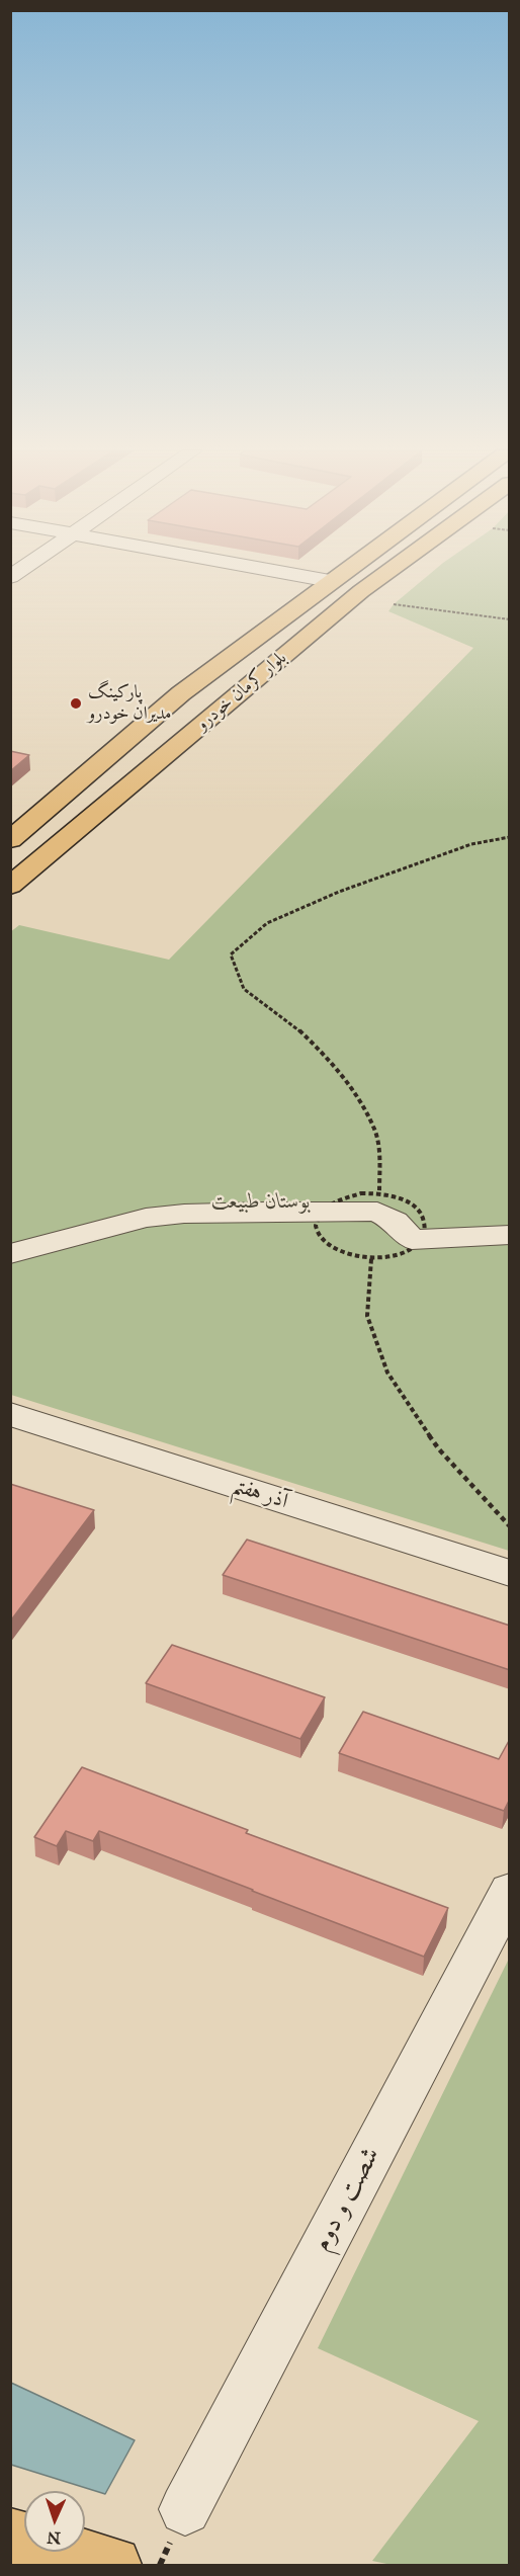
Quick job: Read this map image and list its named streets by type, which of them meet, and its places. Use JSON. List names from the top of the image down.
{
  "streets": {
    "main road": ["بلوار کرمان خودرو"],
    "street": ["آذر هفتم", "شصت و دوم"]
  },
  "parks": ["بوستان طبیعت"],
  "places": ["پارکینگ مدیران خودرو"],
  "north": "bottom"
}
